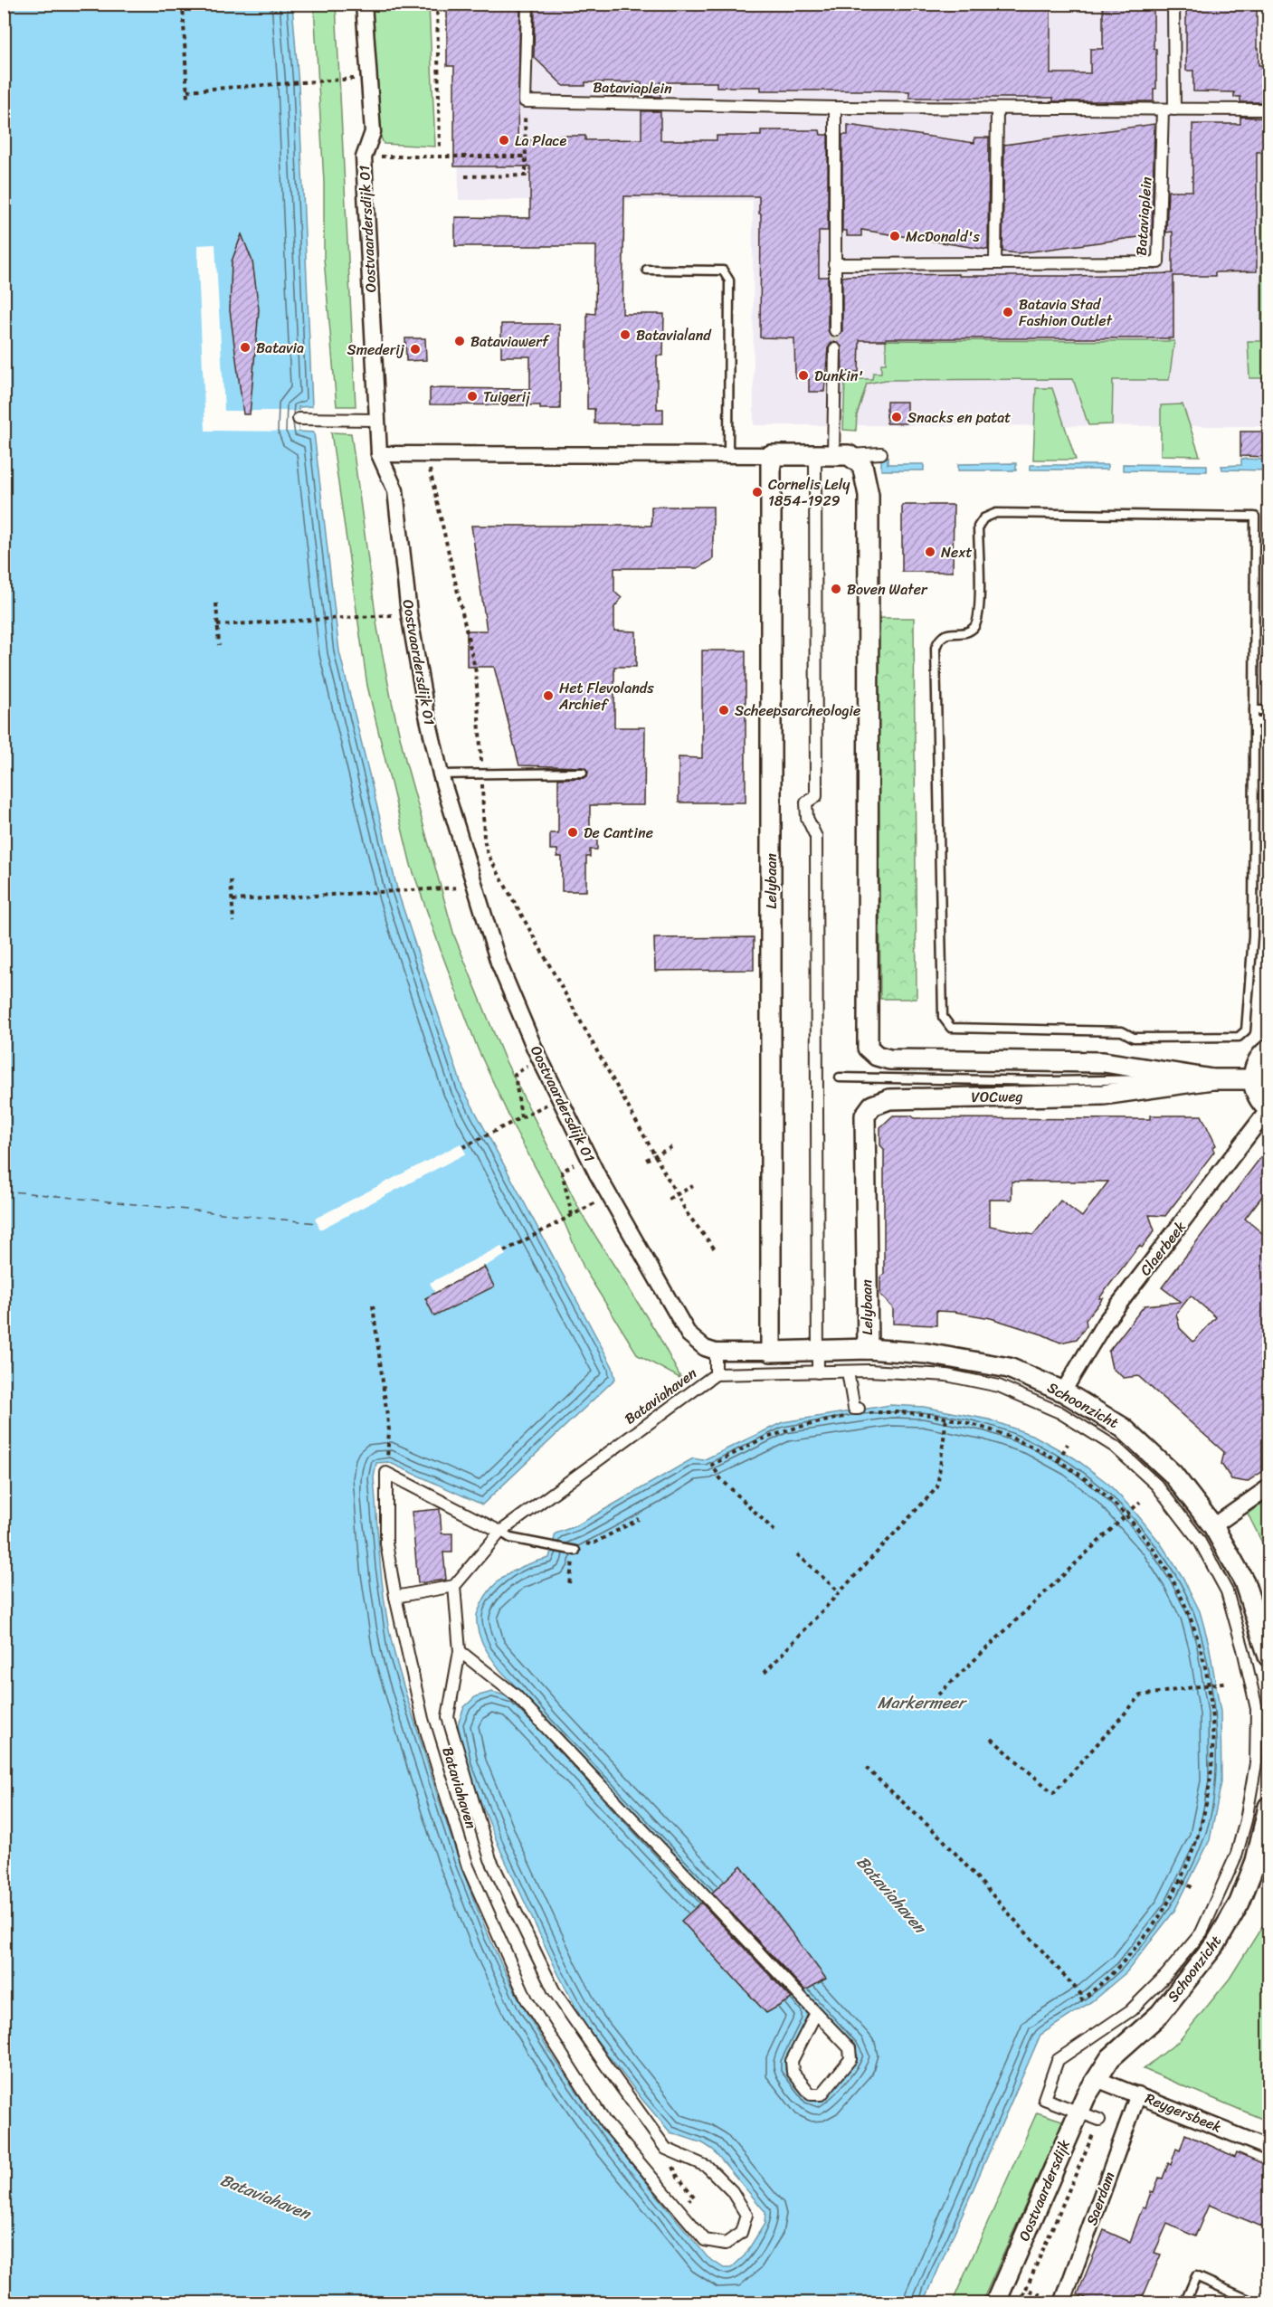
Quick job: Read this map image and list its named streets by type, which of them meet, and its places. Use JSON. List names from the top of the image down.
{
  "streets": {
    "street": [
      "Bataviaplein",
      "Oostvaardersdijk 01",
      "Lelybaan",
      "VOCweg",
      "Claerbeek",
      "Bataviahaven",
      "Schoonzicht",
      "Reygersbeek",
      "Oostvaardersdijk",
      "Saerdam"
    ]
  },
  "crossings": [
    ["Oostvaardersdijk 01", "Lelybaan"],
    ["Oostvaardersdijk 01", "Bataviahaven"],
    ["Oostvaardersdijk 01", "Schoonzicht"],
    ["Lelybaan", "VOCweg"],
    ["Lelybaan", "Schoonzicht"],
    ["Claerbeek", "Schoonzicht"],
    ["Schoonzicht", "Reygersbeek"],
    ["Schoonzicht", "Oostvaardersdijk"],
    ["Reygersbeek", "Oostvaardersdijk"],
    ["Reygersbeek", "Saerdam"]
  ],
  "water": ["Markermeer", "Bataviahaven"],
  "places": [
    "La Place",
    "McDonald's",
    "Batavia Stad Fashion Outlet",
    "Batavialand",
    "Bataviawerf",
    "Batavia",
    "Smederij",
    "Dunkin'",
    "Tuigerij",
    "Snacks en patat",
    "Cornelis Lely 1854-1929",
    "Next",
    "Boven Water",
    "Het Flevolands Archief",
    "Scheepsarcheologie",
    "De Cantine"
  ]
}
